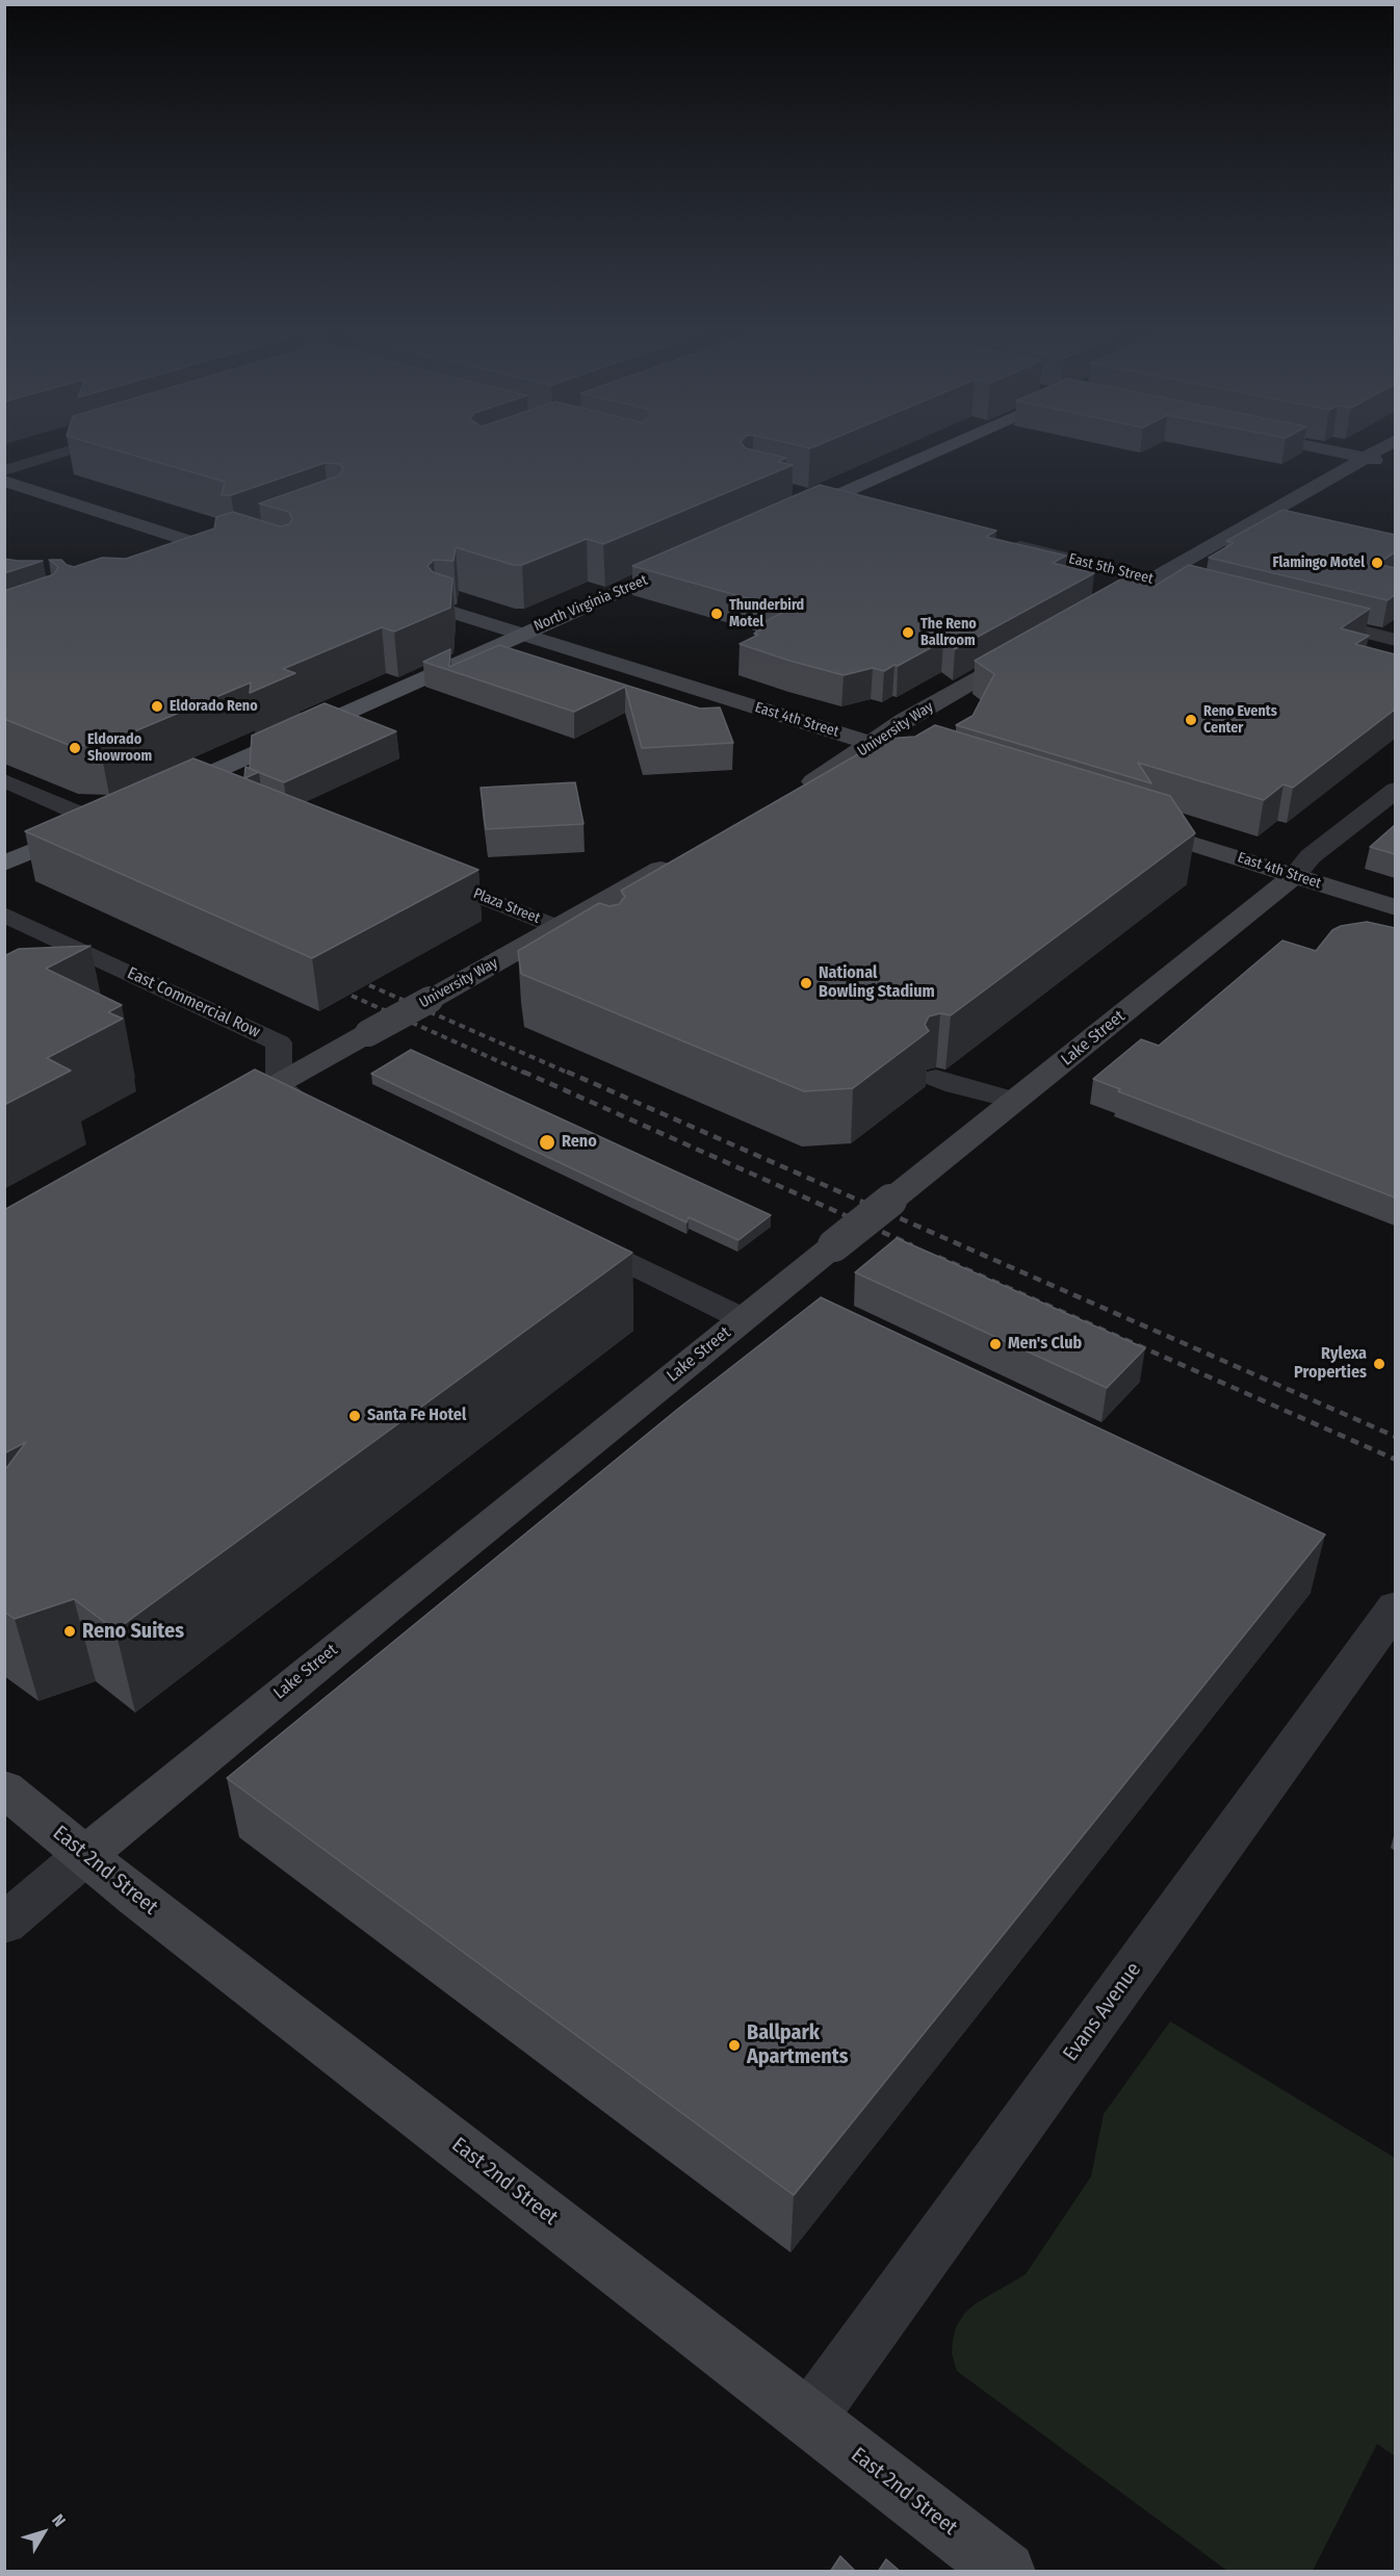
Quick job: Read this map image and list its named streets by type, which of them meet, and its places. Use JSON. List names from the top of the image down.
{
  "streets": {
    "main road": [
      "North Virginia Street",
      "East 4th Street",
      "University Way",
      "Lake Street",
      "East 2nd Street"
    ],
    "street": [
      "East 5th Street",
      "Plaza Street",
      "East Commercial Row",
      "Evans Avenue"
    ]
  },
  "crossings": [
    ["North Virginia Street", "East 4th Street"],
    ["East 4th Street", "University Way"],
    ["East 4th Street", "Lake Street"],
    ["University Way", "Plaza Street"],
    ["University Way", "East Commercial Row"],
    ["Lake Street", "East 2nd Street"],
    ["East 2nd Street", "Evans Avenue"]
  ],
  "places": [
    "Flamingo Motel",
    "Thunderbird Motel",
    "The Reno Ballroom",
    "Eldorado Reno",
    "Reno Events Center",
    "Eldorado Showroom",
    "National Bowling Stadium",
    "Reno",
    "Men's Club",
    "Rylexa Properties",
    "Santa Fe Hotel",
    "Reno Suites",
    "Ballpark Apartments"
  ],
  "north": "top right"
}
